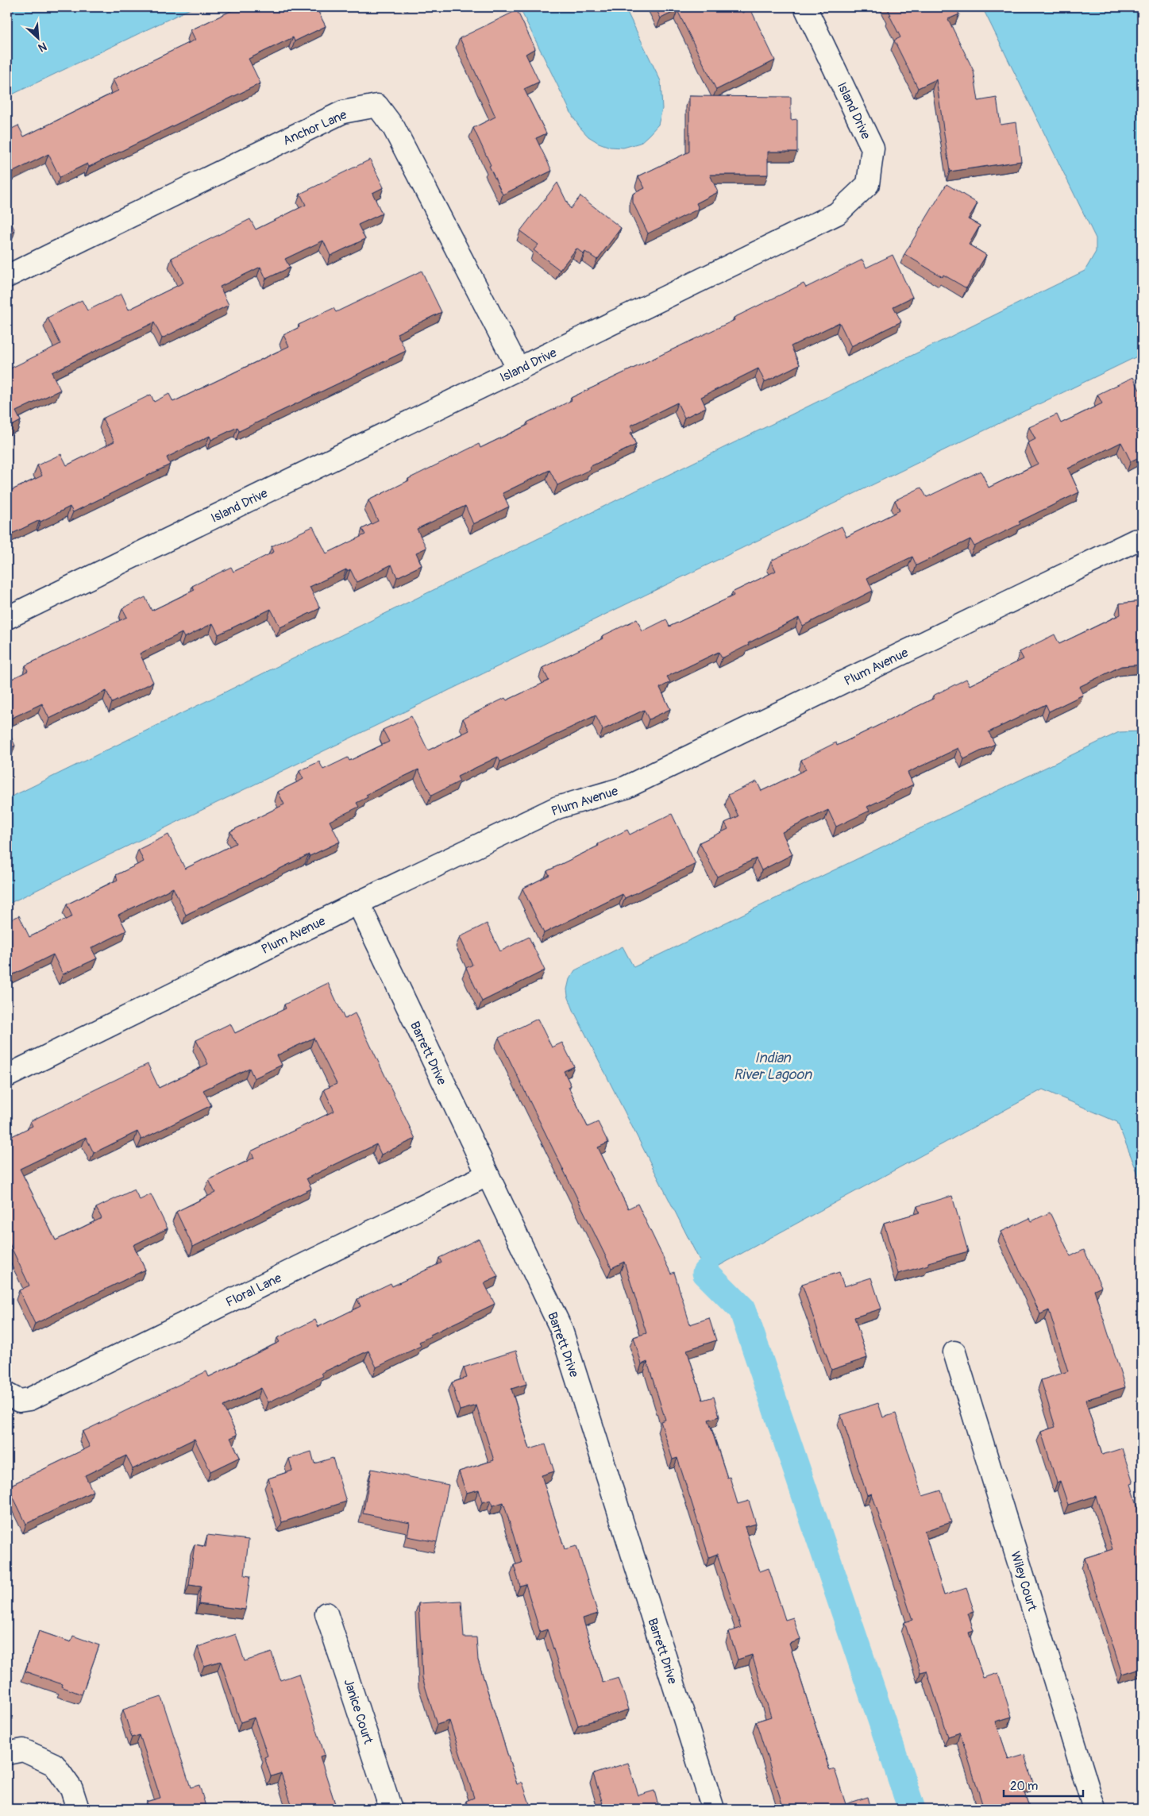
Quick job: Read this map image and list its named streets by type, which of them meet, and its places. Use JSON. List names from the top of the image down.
{
  "streets": {
    "street": [
      "Island Drive",
      "Anchor Lane",
      "Plum Avenue",
      "Barrett Drive",
      "Floral Lane",
      "Wiley Court",
      "Janice Court"
    ]
  },
  "crossings": [
    ["Island Drive", "Anchor Lane"],
    ["Plum Avenue", "Barrett Drive"],
    ["Barrett Drive", "Floral Lane"]
  ],
  "water": ["Indian River Lagoon"],
  "scale_bar": "20 m",
  "north": "bottom right"
}
